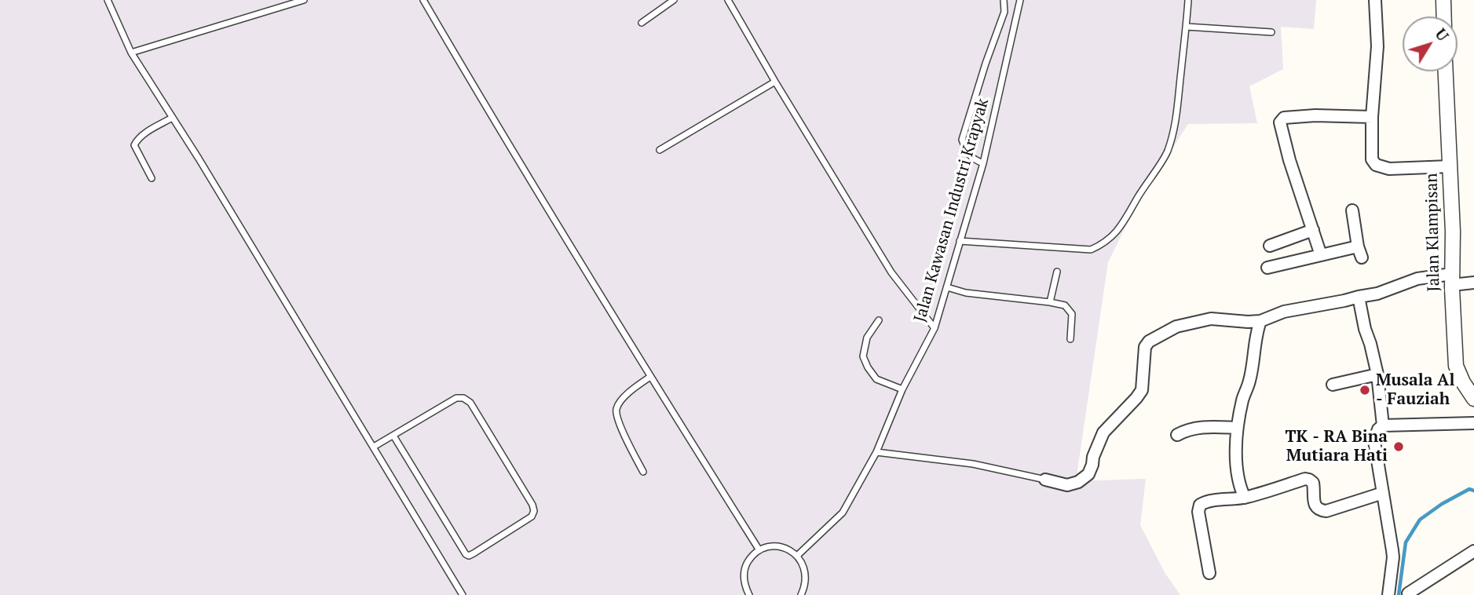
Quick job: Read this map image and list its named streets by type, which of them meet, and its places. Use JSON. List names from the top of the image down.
{
  "streets": {
    "street": ["Jalan Klampisan"],
    "lane": ["Jalan Kawasan Industri Krapyak"]
  },
  "places": ["Musala Al - Fauziah", "TK - RA Bina Mutiara Hati"],
  "north": "top right"
}
